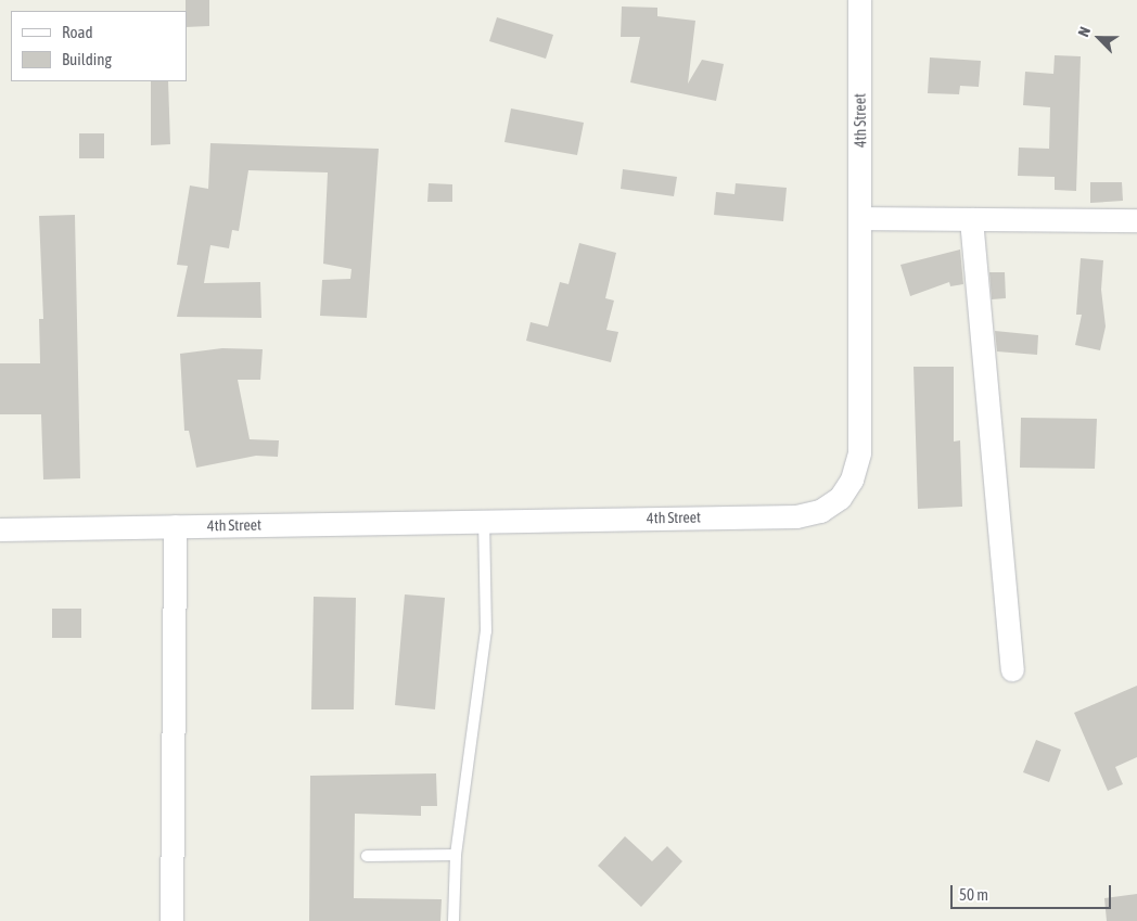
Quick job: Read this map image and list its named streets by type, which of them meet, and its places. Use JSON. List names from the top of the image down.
{
  "streets": {
    "street": ["4th Street"]
  },
  "legend": ["Road", "Building"],
  "scale_bar": "50 m",
  "north": "top left"
}
